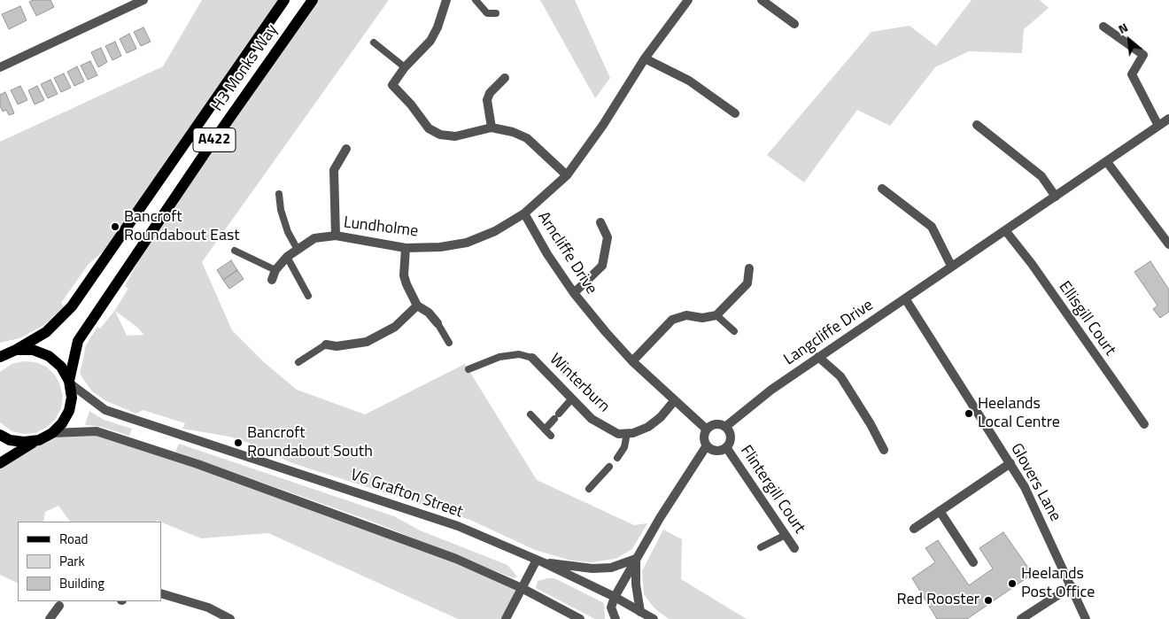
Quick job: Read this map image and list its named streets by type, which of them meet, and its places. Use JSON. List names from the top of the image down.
{
  "streets": {
    "main road": ["H3 Monks Way", "A422"],
    "street": [
      "Lundholme",
      "Arncliffe Drive",
      "Ellisgill Court",
      "Langcliffe Drive",
      "Winterburn",
      "Glovers Lane",
      "Flintergill Court",
      "V6 Grafton Street"
    ]
  },
  "crossings": [
    ["H3 Monks Way", "A422"],
    ["H3 Monks Way", "V6 Grafton Street"],
    ["A422", "V6 Grafton Street"],
    ["Lundholme", "Arncliffe Drive"],
    ["Arncliffe Drive", "Langcliffe Drive"],
    ["Arncliffe Drive", "Flintergill Court"],
    ["Ellisgill Court", "Langcliffe Drive"],
    ["Langcliffe Drive", "Glovers Lane"],
    ["Langcliffe Drive", "Flintergill Court"]
  ],
  "places": [
    "Bancroft Roundabout East",
    "Heelands Local Centre",
    "Bancroft Roundabout South",
    "Heelands Post Office",
    "Red Rooster"
  ],
  "legend": ["Road", "Park", "Building"],
  "north": "top left"
}
